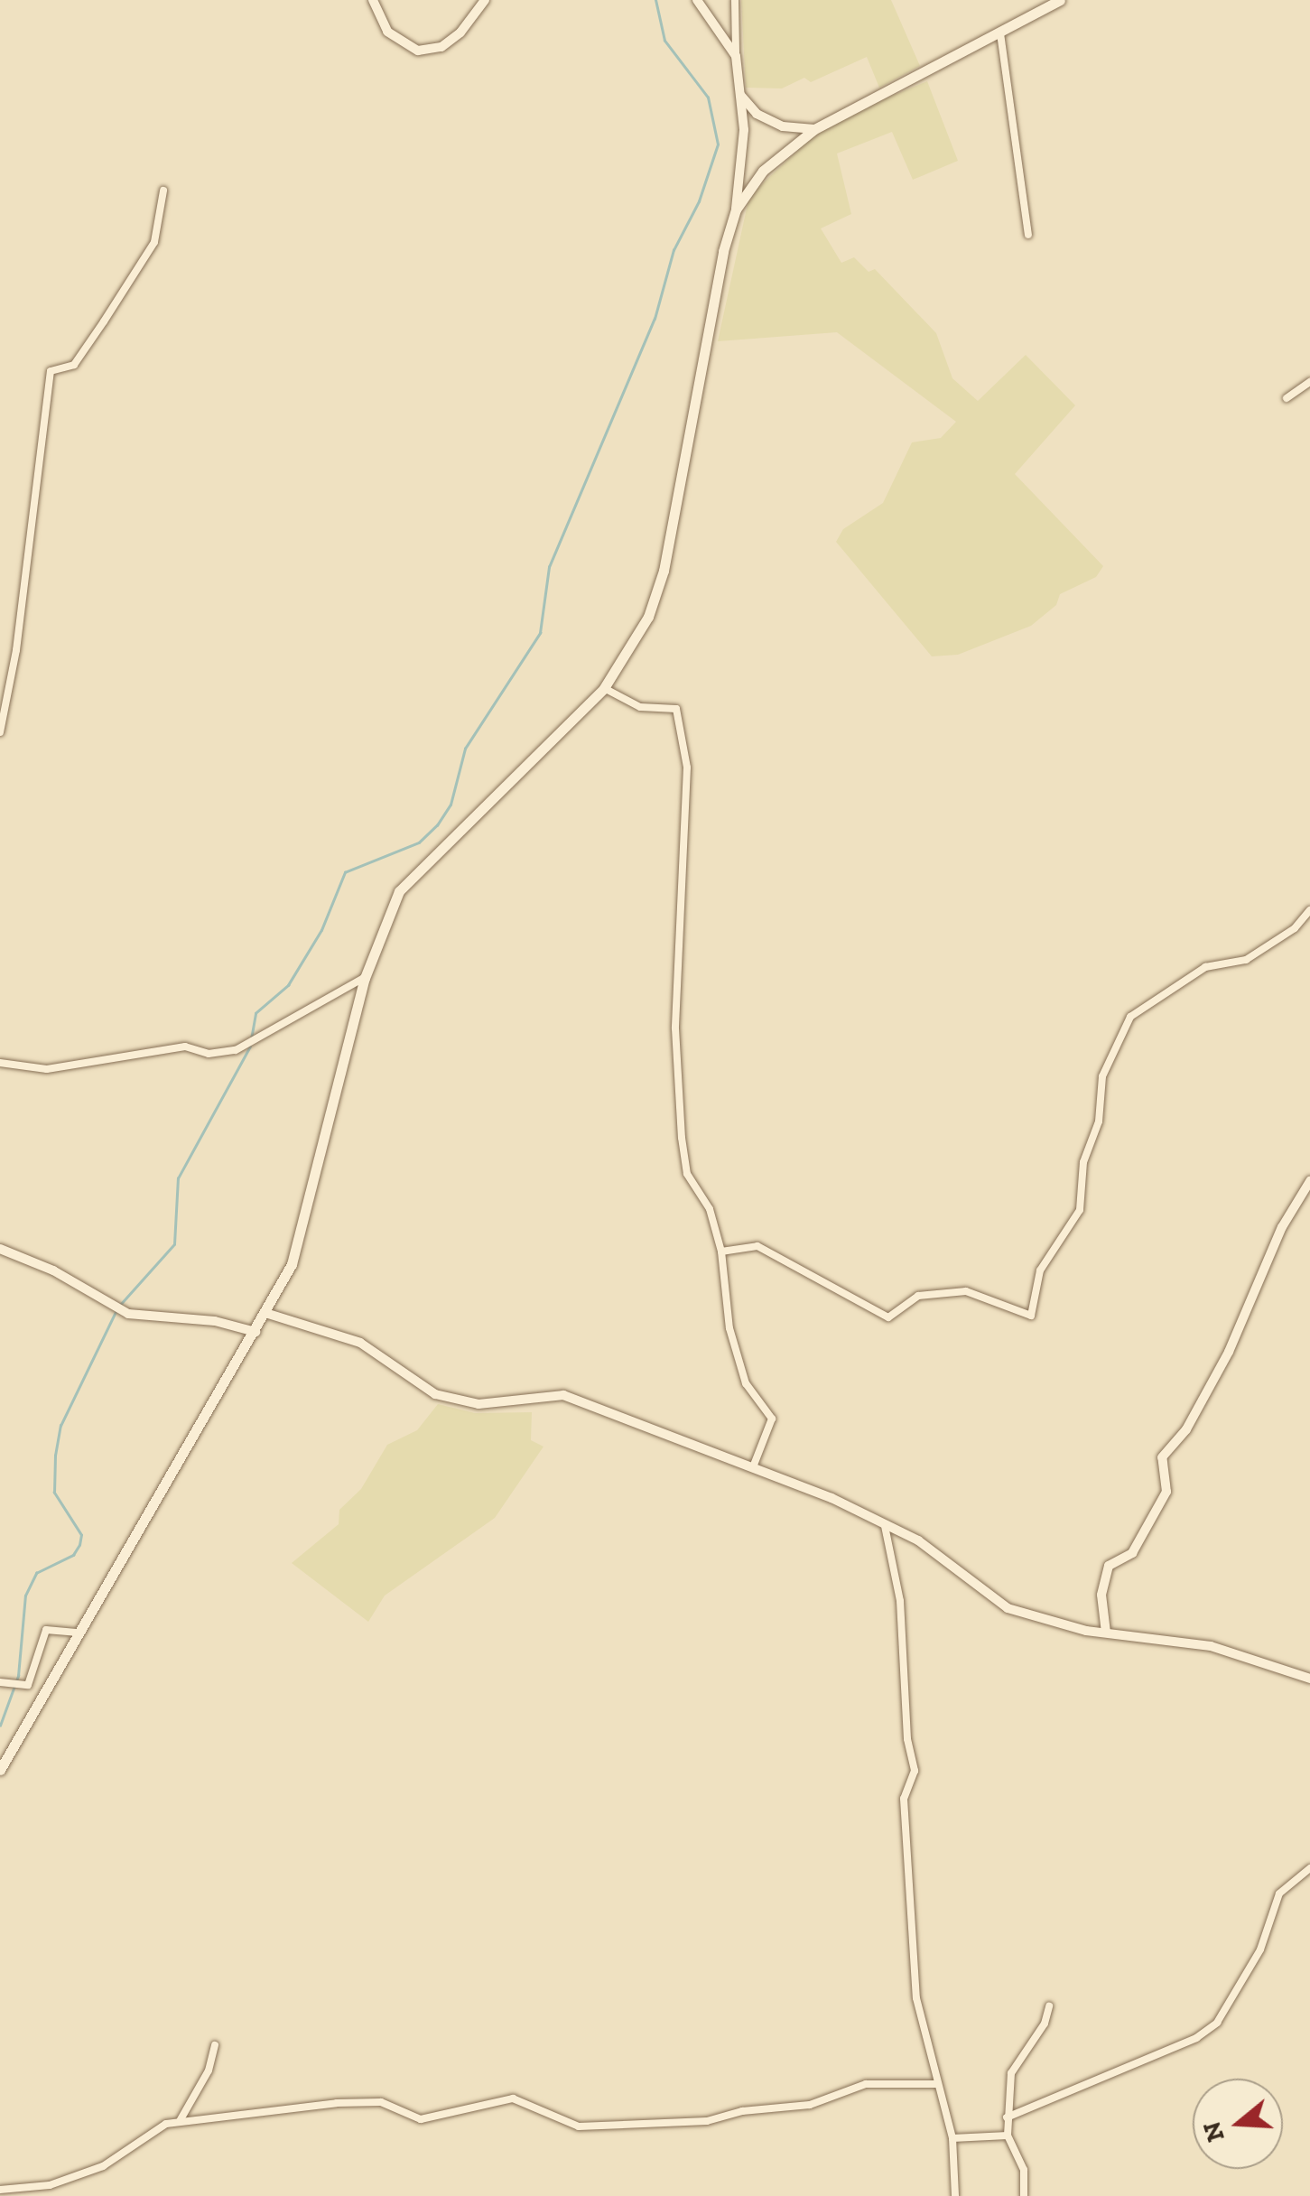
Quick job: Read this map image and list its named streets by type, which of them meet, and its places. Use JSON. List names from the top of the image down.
{
  "north": "left"
}
